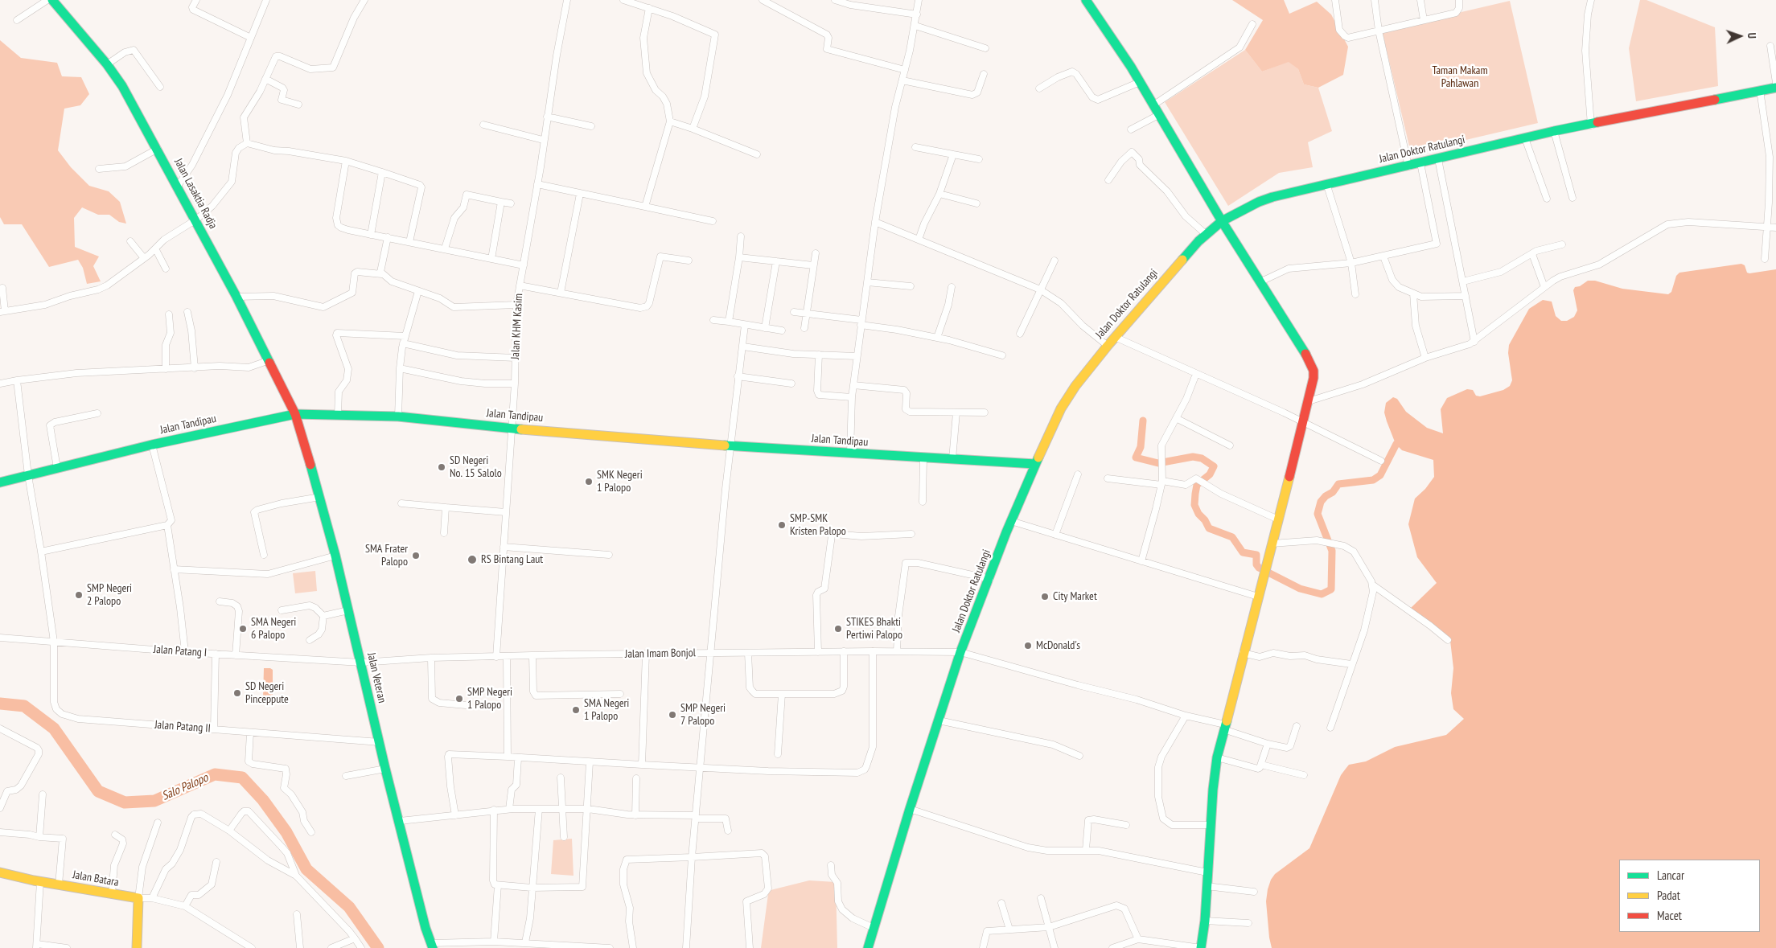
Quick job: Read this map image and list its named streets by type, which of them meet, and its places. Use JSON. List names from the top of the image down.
{
  "streets": {
    "main road": [
      "Jalan Doktor Ratulangi",
      "Jalan Lasaktia Radja",
      "Jalan Tandipau",
      "Jalan Veteran",
      "Jalan Batara"
    ],
    "street": [
      "Jalan KHM Kasim",
      "Jalan Patang I",
      "Jalan Imam Bonjol",
      "Jalan Patang II"
    ]
  },
  "crossings": [
    ["Jalan Doktor Ratulangi", "Jalan Tandipau"],
    ["Jalan Doktor Ratulangi", "Jalan Imam Bonjol"],
    ["Jalan Lasaktia Radja", "Jalan Tandipau"],
    ["Jalan Lasaktia Radja", "Jalan Veteran"],
    ["Jalan KHM Kasim", "Jalan Tandipau"],
    ["Jalan KHM Kasim", "Jalan Imam Bonjol"],
    ["Jalan Tandipau", "Jalan Veteran"],
    ["Jalan Tandipau", "Jalan Patang II"],
    ["Jalan Patang I", "Jalan Imam Bonjol"],
    ["Jalan Patang I", "Jalan Veteran"],
    ["Jalan Patang I", "Jalan Patang II"],
    ["Jalan Imam Bonjol", "Jalan Veteran"],
    ["Jalan Veteran", "Jalan Patang II"]
  ],
  "water": ["Salo Palopo"],
  "parks": ["Taman Makam Pahlawan"],
  "places": [
    "SD Negeri No. 15 Salolo",
    "SMK Negeri 1 Palopo",
    "SMP-SMK Kristen Palopo",
    "SMA Frater Palopo",
    "RS Bintang Laut",
    "SMP Negeri 2 Palopo",
    "City Market",
    "SMA Negeri 6 Palopo",
    "STIKES Bhakti Pertiwi Palopo",
    "McDonald's",
    "SD Negeri Pinceppute",
    "SMP Negeri 1 Palopo",
    "SMA Negeri 1 Palopo",
    "SMP Negeri 7 Palopo"
  ],
  "legend": ["Lancar", "Padat", "Macet"],
  "north": "right"
}
